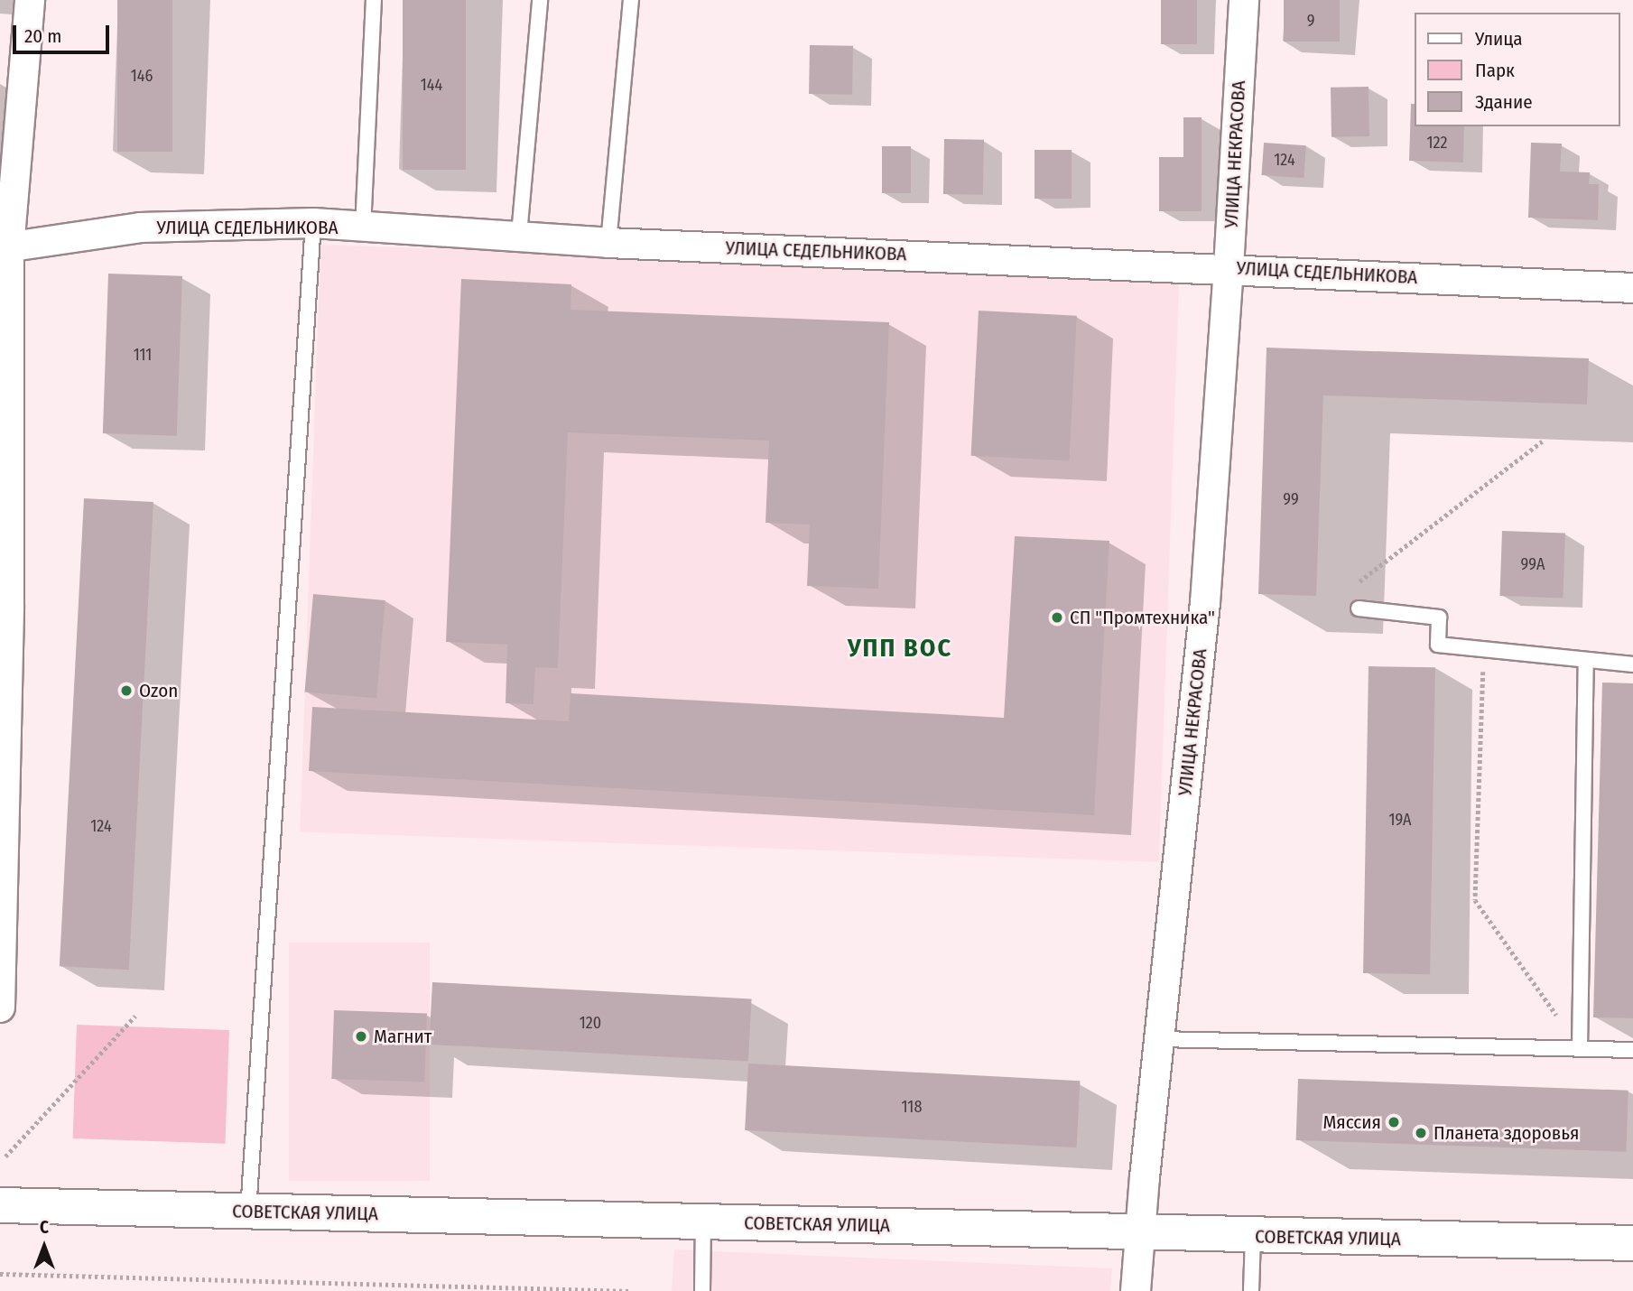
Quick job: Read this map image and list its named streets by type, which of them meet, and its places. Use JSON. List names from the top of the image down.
{
  "streets": {
    "main road": ["СОВЕТСКАЯ УЛИЦА"],
    "street": ["УЛИЦА НЕКРАСОВА", "УЛИЦА СЕДЕЛЬНИКОВА"]
  },
  "crossings": [
    ["УЛИЦА НЕКРАСОВА", "УЛИЦА СЕДЕЛЬНИКОВА"],
    ["УЛИЦА НЕКРАСОВА", "СОВЕТСКАЯ УЛИЦА"]
  ],
  "districts": ["УПП ВОС"],
  "places": [
    "СП \"Промтехника\"",
    "Ozon",
    "Магнит",
    "Мяссия",
    "Планета здоровья"
  ],
  "house_numbers": [
    "9",
    "146",
    "144",
    "122",
    "124",
    "111",
    "99",
    "99А",
    "19А",
    "124",
    "120",
    "118"
  ],
  "legend": ["Улица", "Парк", "Здание"],
  "scale_bar": "20 m",
  "north": "top"
}
